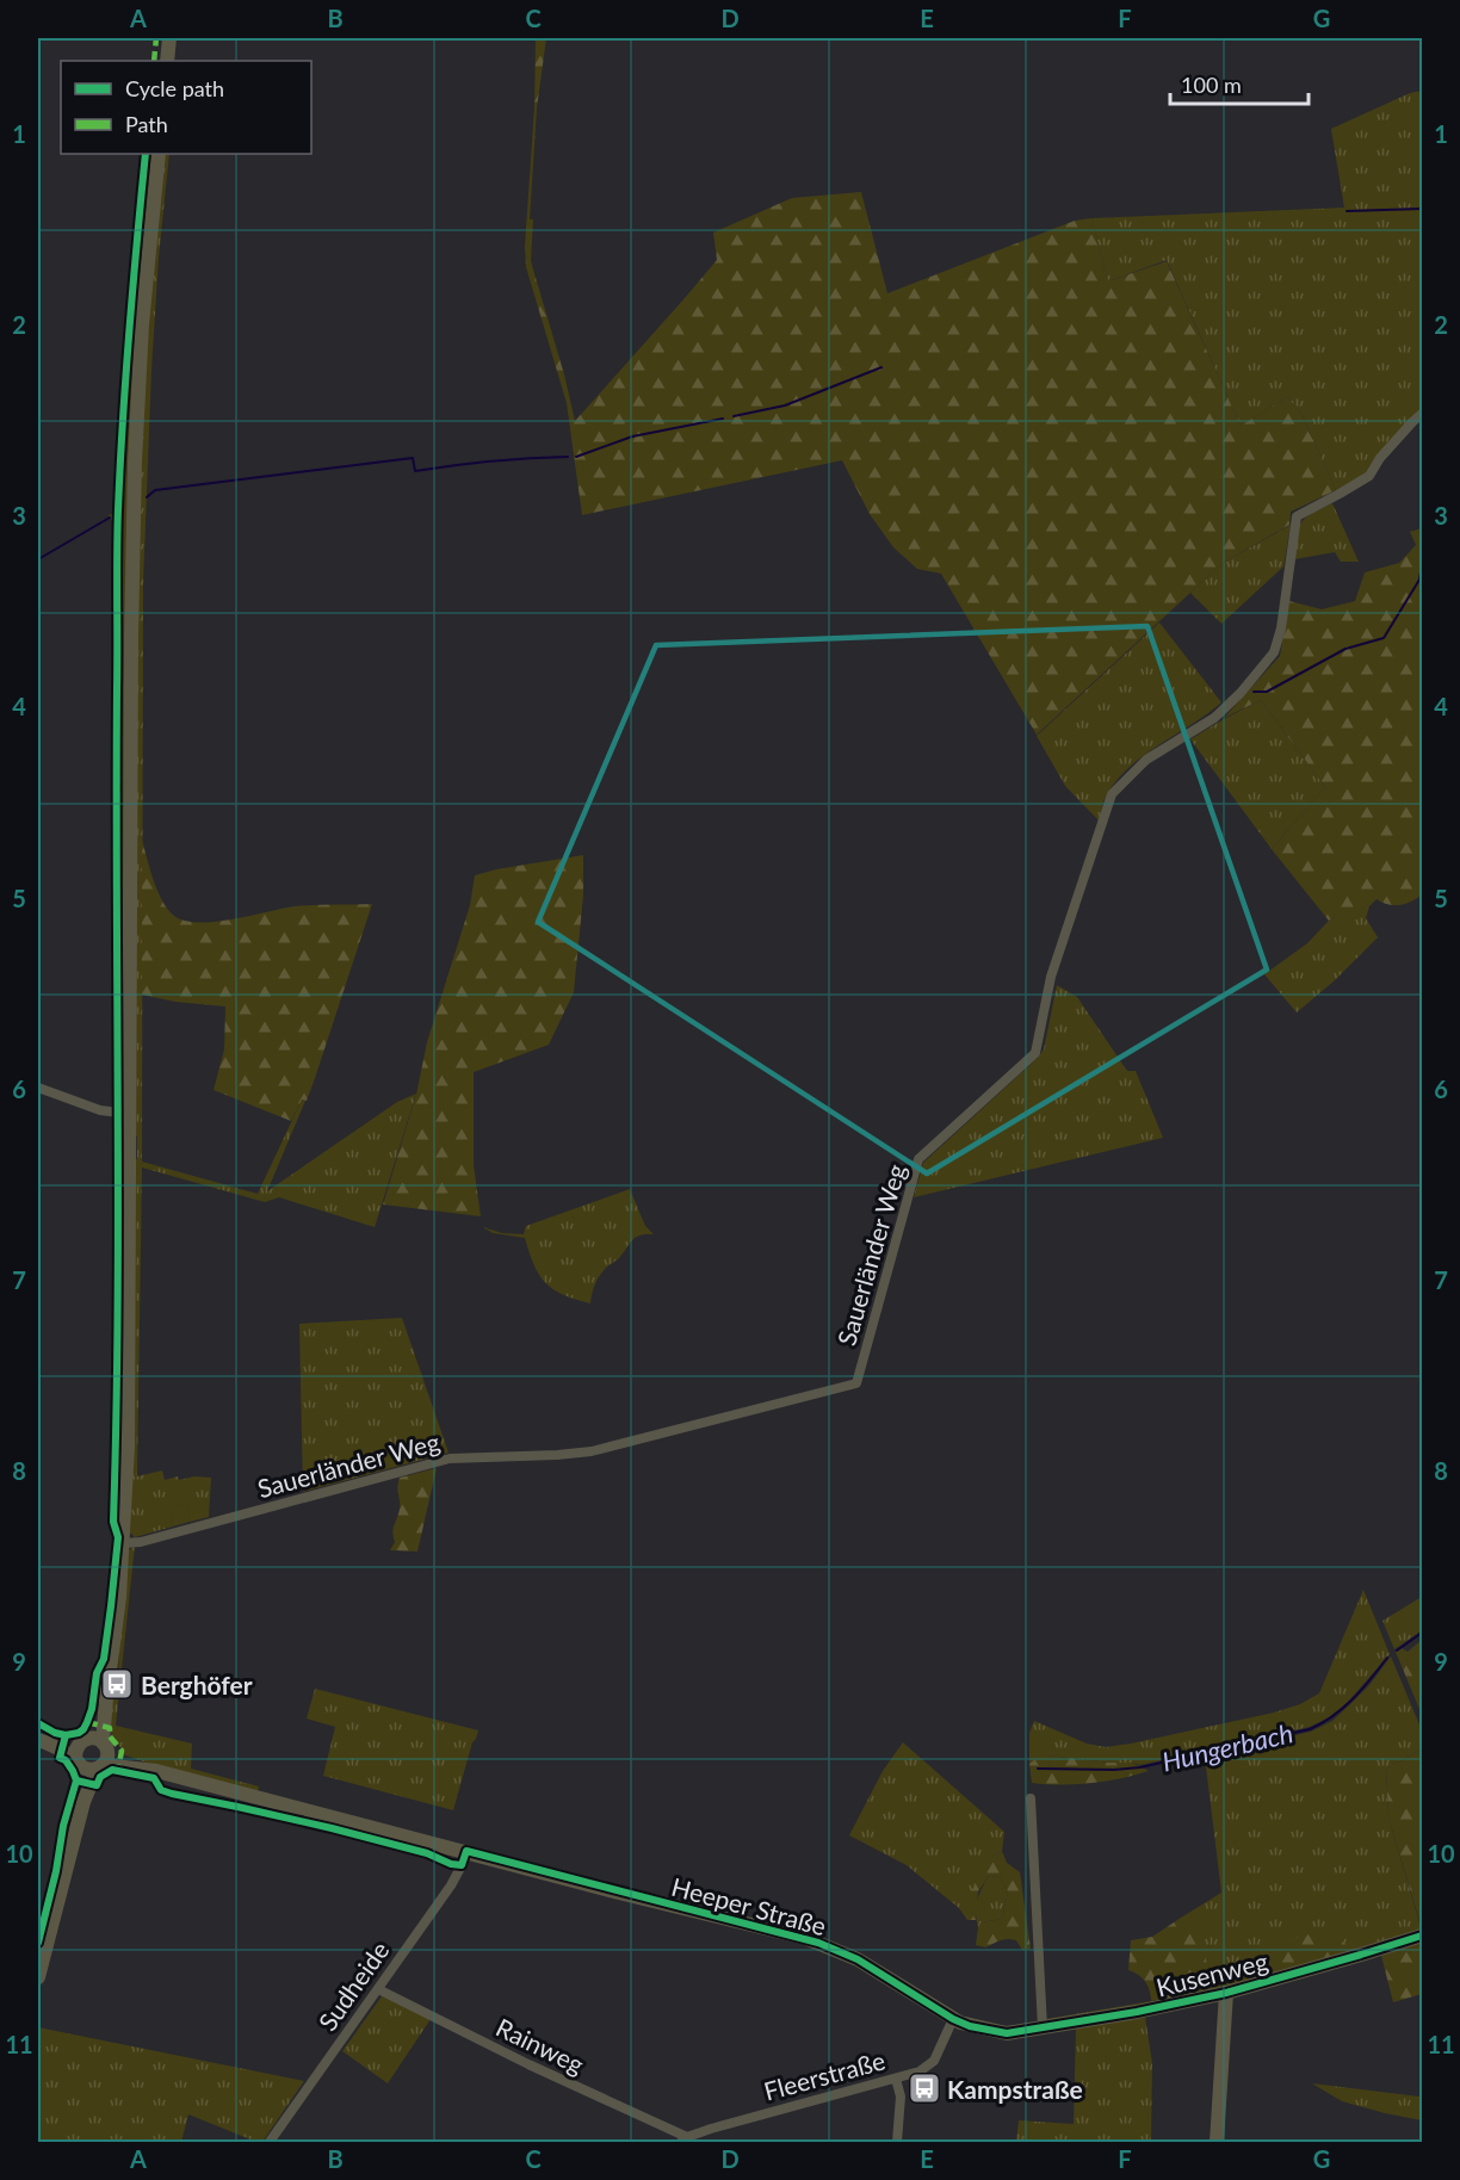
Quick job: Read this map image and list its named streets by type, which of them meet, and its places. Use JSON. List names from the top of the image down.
{
  "streets": {
    "street": [
      "Sauerländer Weg",
      "Heeper Straße",
      "Kusenweg",
      "Sudheide",
      "Rainweg",
      "Fleerstraße"
    ]
  },
  "crossings": [
    ["Heeper Straße", "Kusenweg"],
    ["Heeper Straße", "Sudheide"],
    ["Heeper Straße", "Fleerstraße"],
    ["Sudheide", "Rainweg"],
    ["Rainweg", "Fleerstraße"]
  ],
  "water": ["Hungerbach"],
  "places": {
    "bus stop": ["Berghöfer", "Kampstraße"]
  },
  "legend": ["Cycle path", "Path"],
  "scale_bar": "100 m",
  "grid": {
    "columns": [
      "A",
      "B",
      "C",
      "D",
      "E",
      "F",
      "G"
    ],
    "rows": [
      "1",
      "2",
      "3",
      "4",
      "5",
      "6",
      "7",
      "8",
      "9",
      "10",
      "11"
    ]
  }
}
